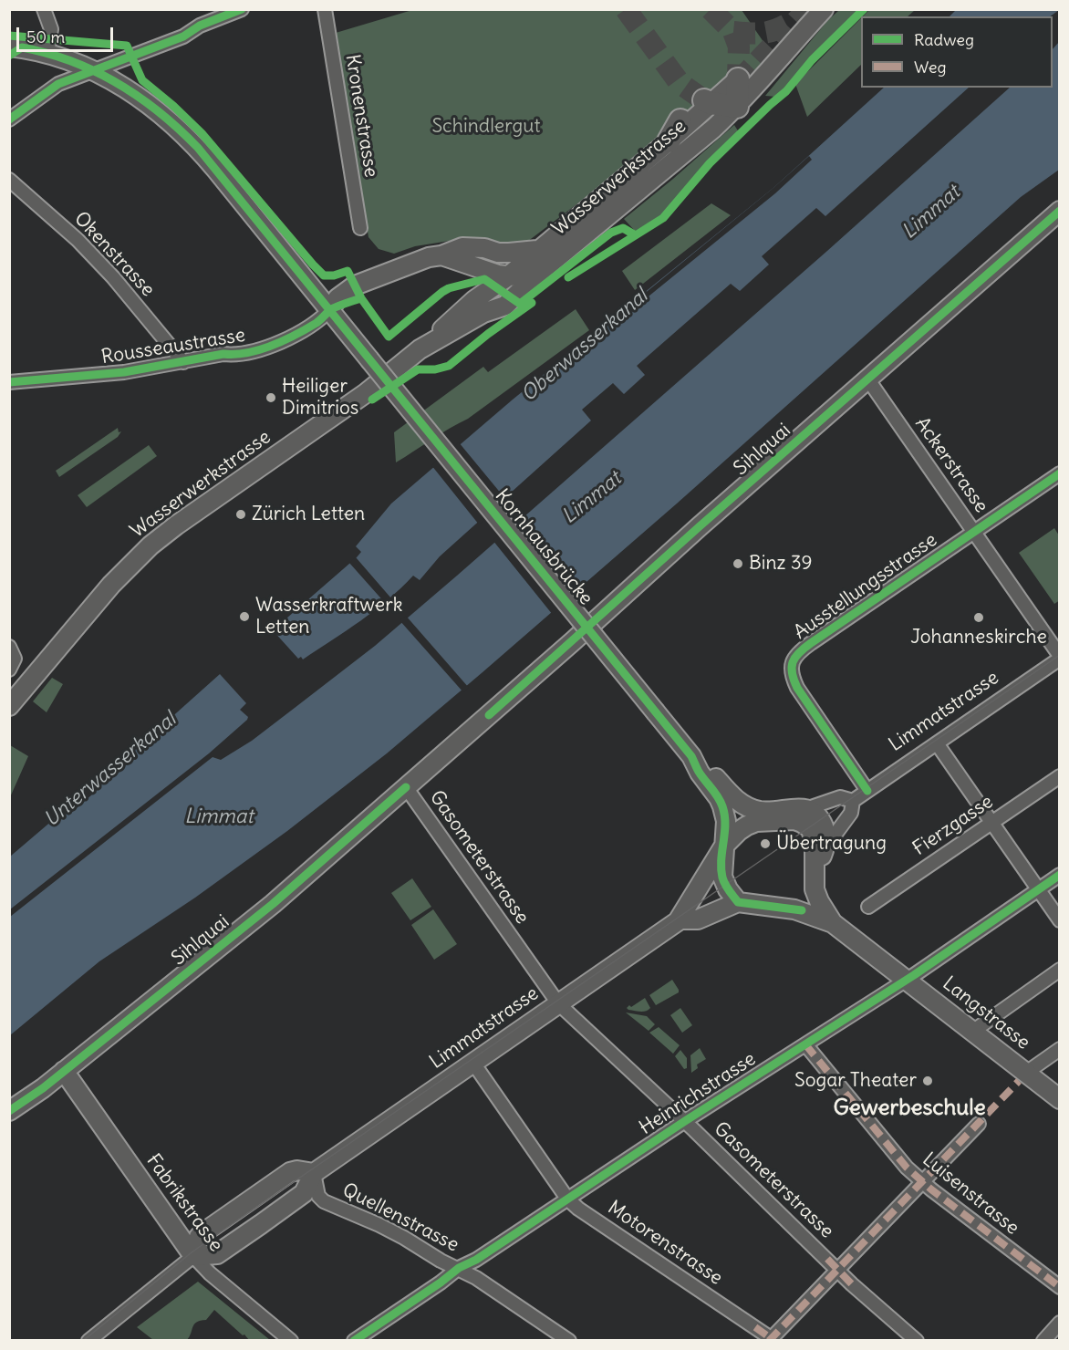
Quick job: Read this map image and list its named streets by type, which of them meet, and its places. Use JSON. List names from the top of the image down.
{
  "streets": {
    "street": [
      "Kronenstrasse",
      "Wasserwerkstrasse",
      "Okenstrasse",
      "Rousseaustrasse",
      "Sihlquai",
      "Ackerstrasse",
      "Kornhausbrücke",
      "Ausstellungsstrasse",
      "Limmatstrasse",
      "Fierzgasse",
      "Gasometerstrasse",
      "Langstrasse",
      "Heinrichstrasse",
      "Luisenstrasse",
      "Fabrikstrasse",
      "Quellenstrasse",
      "Motorenstrasse"
    ]
  },
  "crossings": [
    ["Wasserwerkstrasse", "Rousseaustrasse"],
    ["Okenstrasse", "Rousseaustrasse"],
    ["Rousseaustrasse", "Kornhausbrücke"],
    ["Sihlquai", "Ackerstrasse"],
    ["Sihlquai", "Gasometerstrasse"],
    ["Sihlquai", "Fabrikstrasse"],
    ["Ackerstrasse", "Ausstellungsstrasse"],
    ["Ackerstrasse", "Limmatstrasse"],
    ["Ausstellungsstrasse", "Limmatstrasse"],
    ["Limmatstrasse", "Gasometerstrasse"],
    ["Limmatstrasse", "Fabrikstrasse"],
    ["Limmatstrasse", "Quellenstrasse"],
    ["Limmatstrasse", "Motorenstrasse"],
    ["Gasometerstrasse", "Heinrichstrasse"],
    ["Langstrasse", "Heinrichstrasse"],
    ["Heinrichstrasse", "Luisenstrasse"],
    ["Heinrichstrasse", "Quellenstrasse"],
    ["Heinrichstrasse", "Motorenstrasse"]
  ],
  "districts": ["Gewerbeschule"],
  "water": ["Limmat", "Oberwasserkanal", "Unterwasserkanal"],
  "parks": ["Schindlergut"],
  "places": [
    "Heiliger Dimitrios",
    "Zürich Letten",
    "Binz 39",
    "Wasserkraftwerk Letten",
    "Johanneskirche",
    "Übertragung",
    "Sogar Theater"
  ],
  "legend": ["Radweg", "Weg"],
  "scale_bar": "50 m"
}
